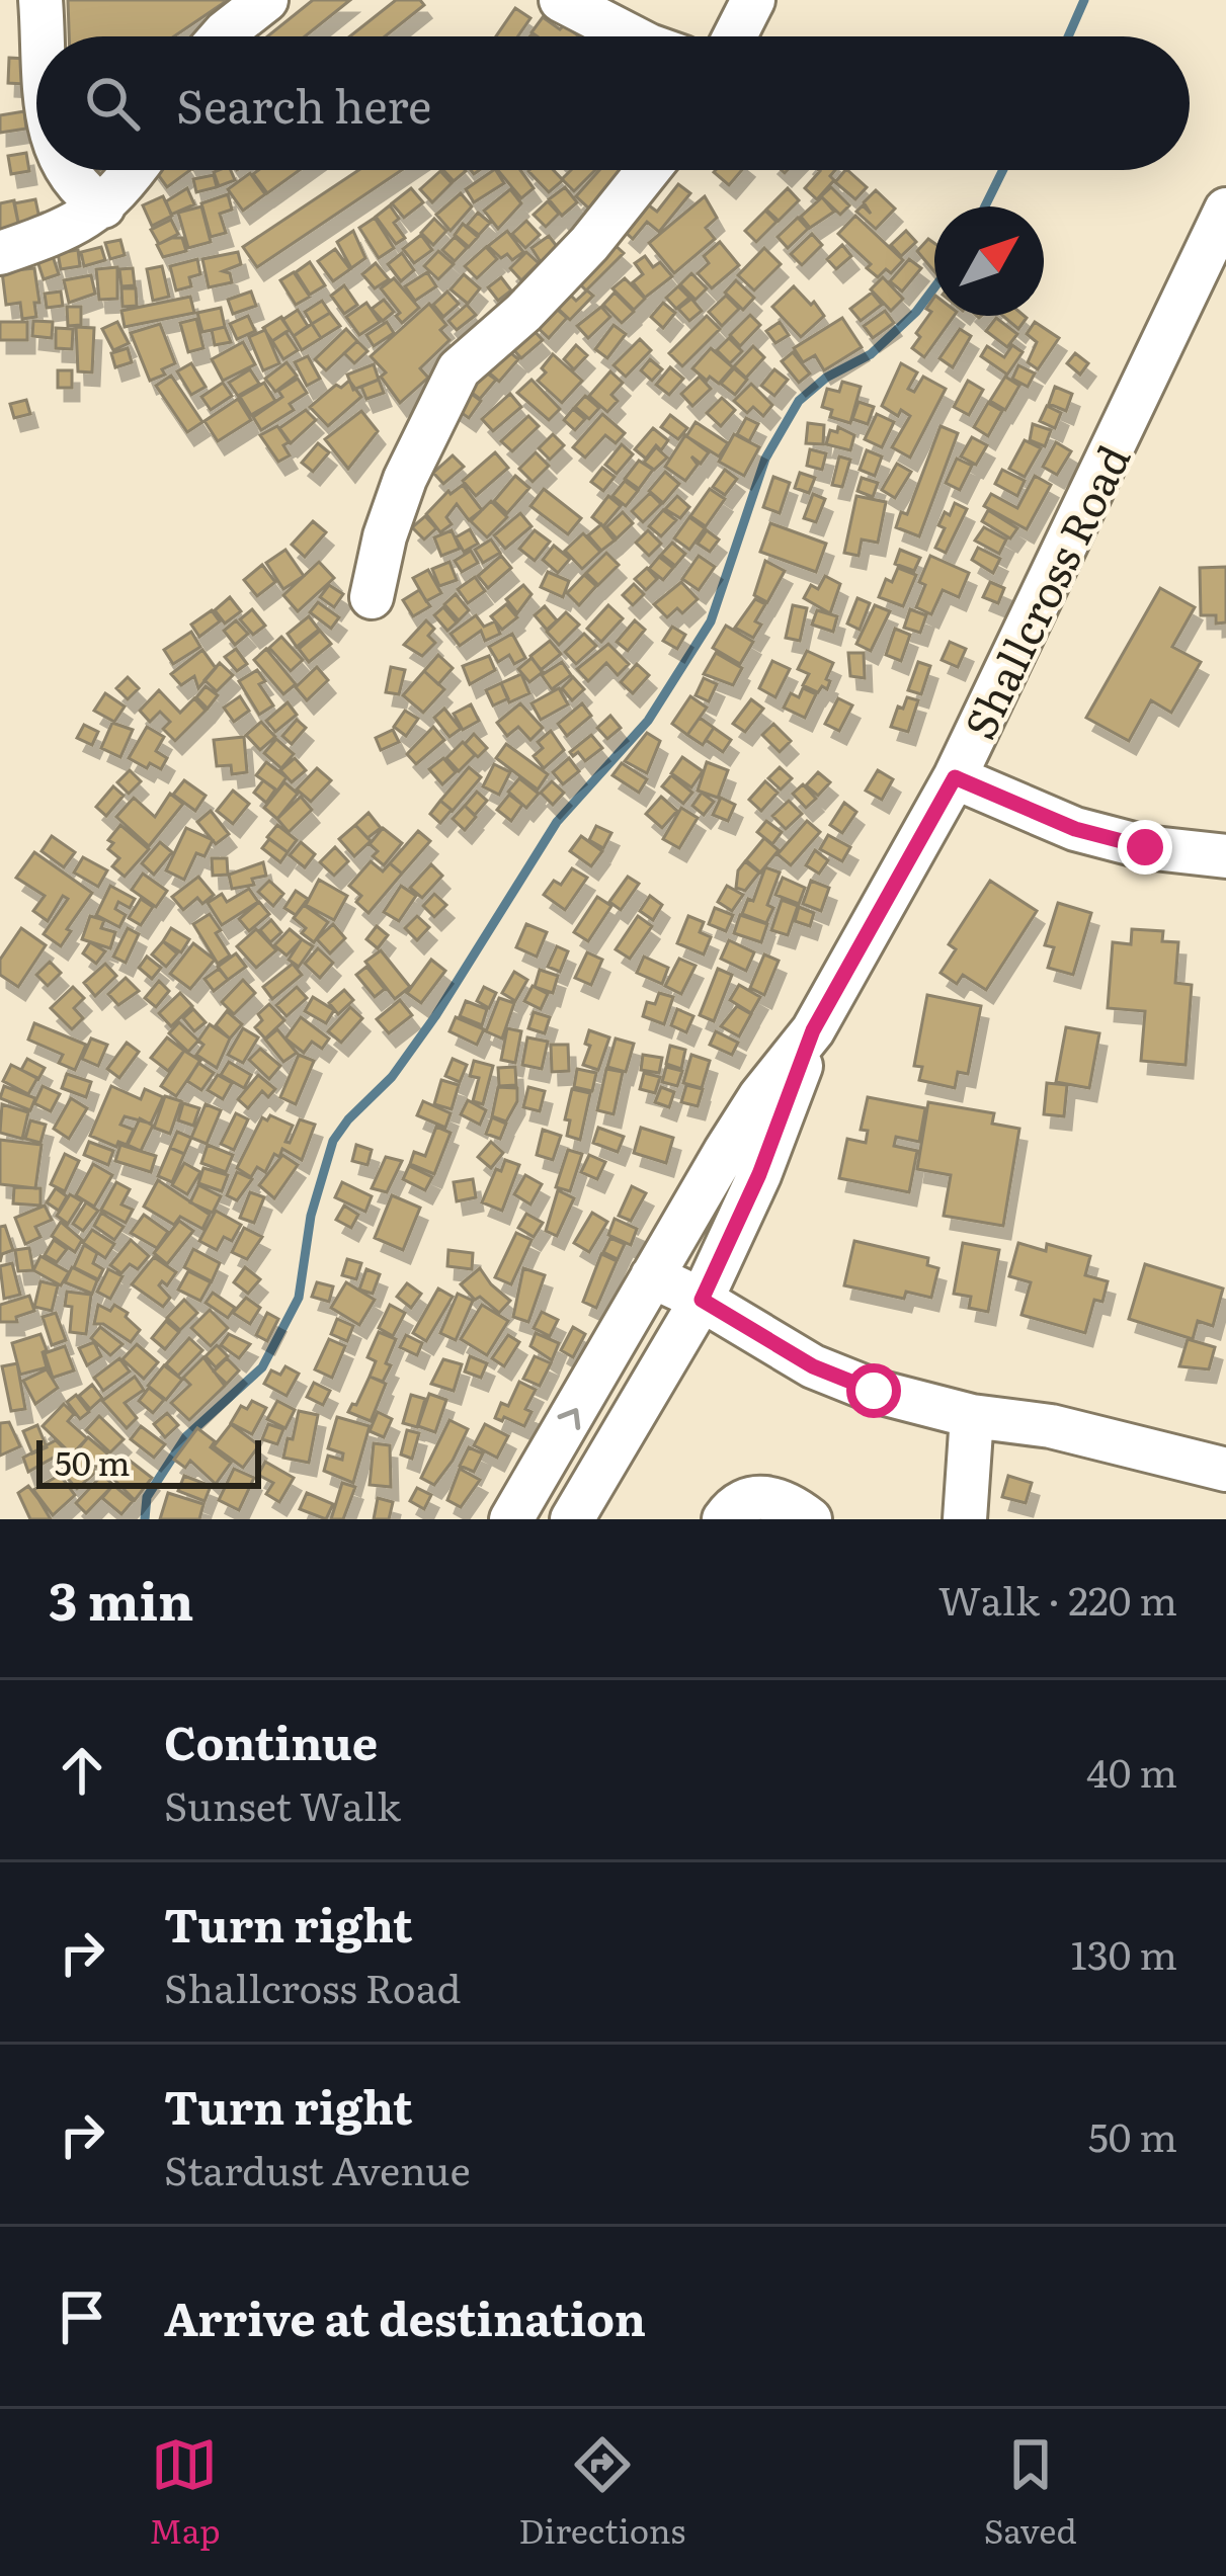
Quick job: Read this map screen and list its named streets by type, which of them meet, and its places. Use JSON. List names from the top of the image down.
{
  "streets": {
    "street": ["Shallcross Road"]
  },
  "scale_bar": "50 m",
  "north": "top right",
  "page": {
    "search": "Search here",
    "scale": "50 m",
    "heading": ["3 min", "Walk · 220 m"],
    "list": [
      ["Continue", "Sunset Walk", "40 m"],
      ["Turn right", "Shallcross Road", "130 m"],
      ["Turn right", "Stardust Avenue", "50 m"],
      "Arrive at destination"
    ],
    "nav": ["Map", "Directions", "Saved"]
  }
}
